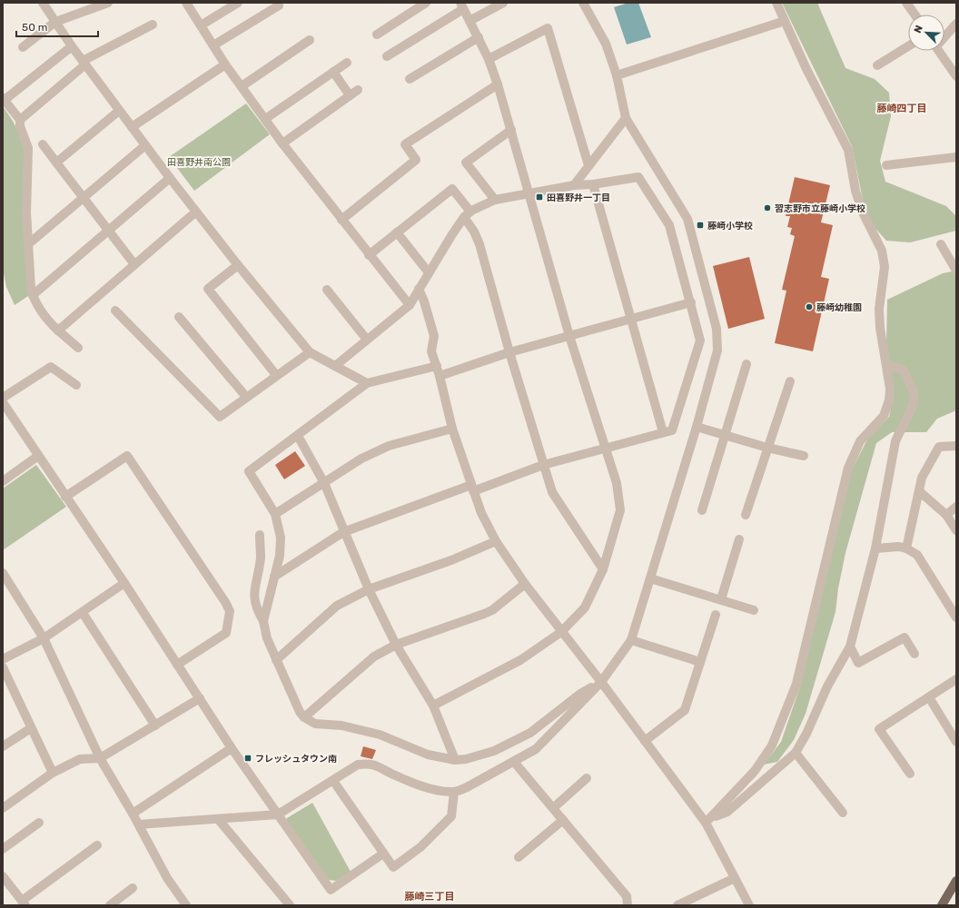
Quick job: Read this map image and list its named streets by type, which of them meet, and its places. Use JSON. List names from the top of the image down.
{
  "districts": ["藤崎四丁目", "藤崎三丁目"],
  "parks": ["田喜野井南公園"],
  "places": {
    "transit": ["田喜野井一丁目", "藤崎小学校", "フレッシュタウン南"],
    "other": ["習志野市立藤崎小学校", "藤崎幼稚園"]
  },
  "scale_bar": "50 m",
  "north": "top left"
}
